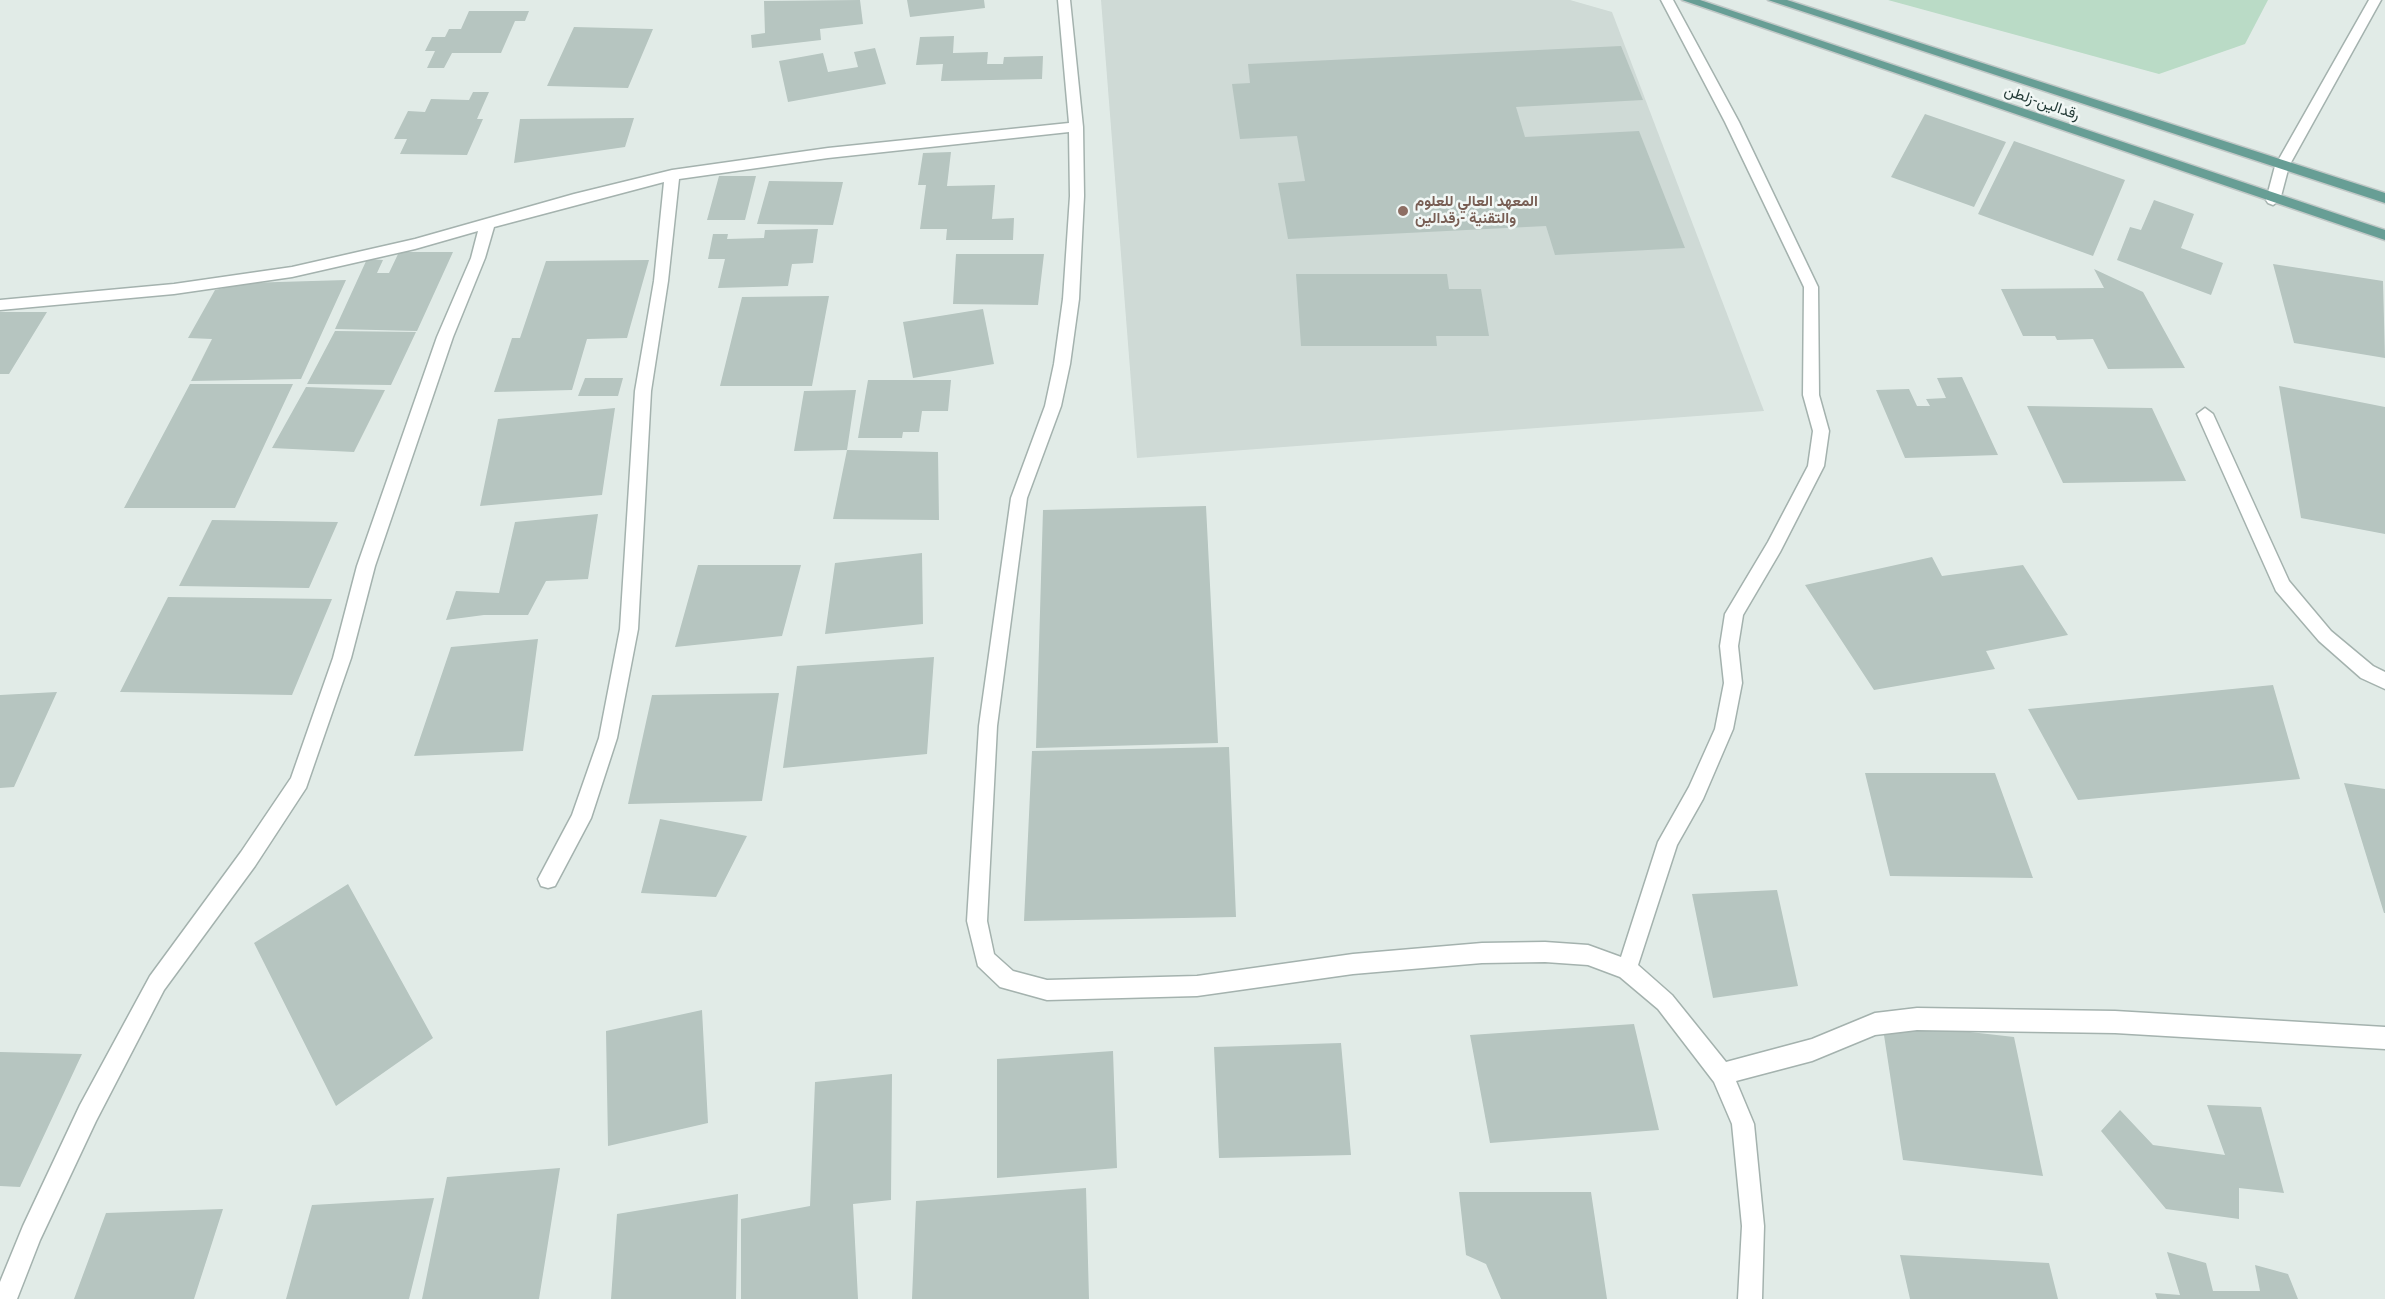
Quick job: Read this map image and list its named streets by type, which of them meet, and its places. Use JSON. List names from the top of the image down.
{
  "streets": {
    "main road": ["رقدالين-زلطن"]
  },
  "places": ["المعهد العالي للعلوم والتقنية -رقدالين"]
}
